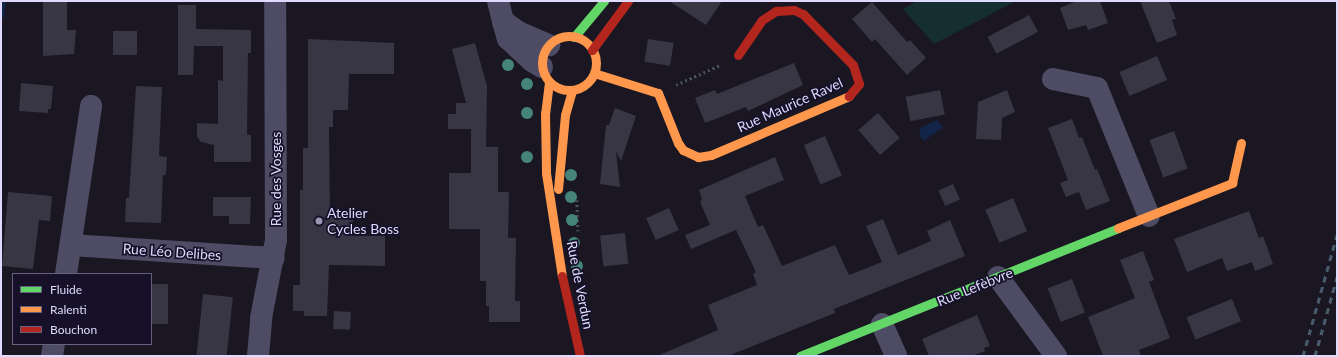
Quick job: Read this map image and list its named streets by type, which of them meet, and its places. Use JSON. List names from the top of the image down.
{
  "streets": {
    "street": [
      "Rue Maurice Ravel",
      "Rue des Vosges",
      "Rue Léo Delibes",
      "Rue de Verdun",
      "Rue Lefèbvre"
    ]
  },
  "crossings": [
    ["Rue des Vosges", "Rue Léo Delibes"]
  ],
  "places": ["Atelier Cycles Boss"],
  "legend": ["Fluide", "Ralenti", "Bouchon"]
}
